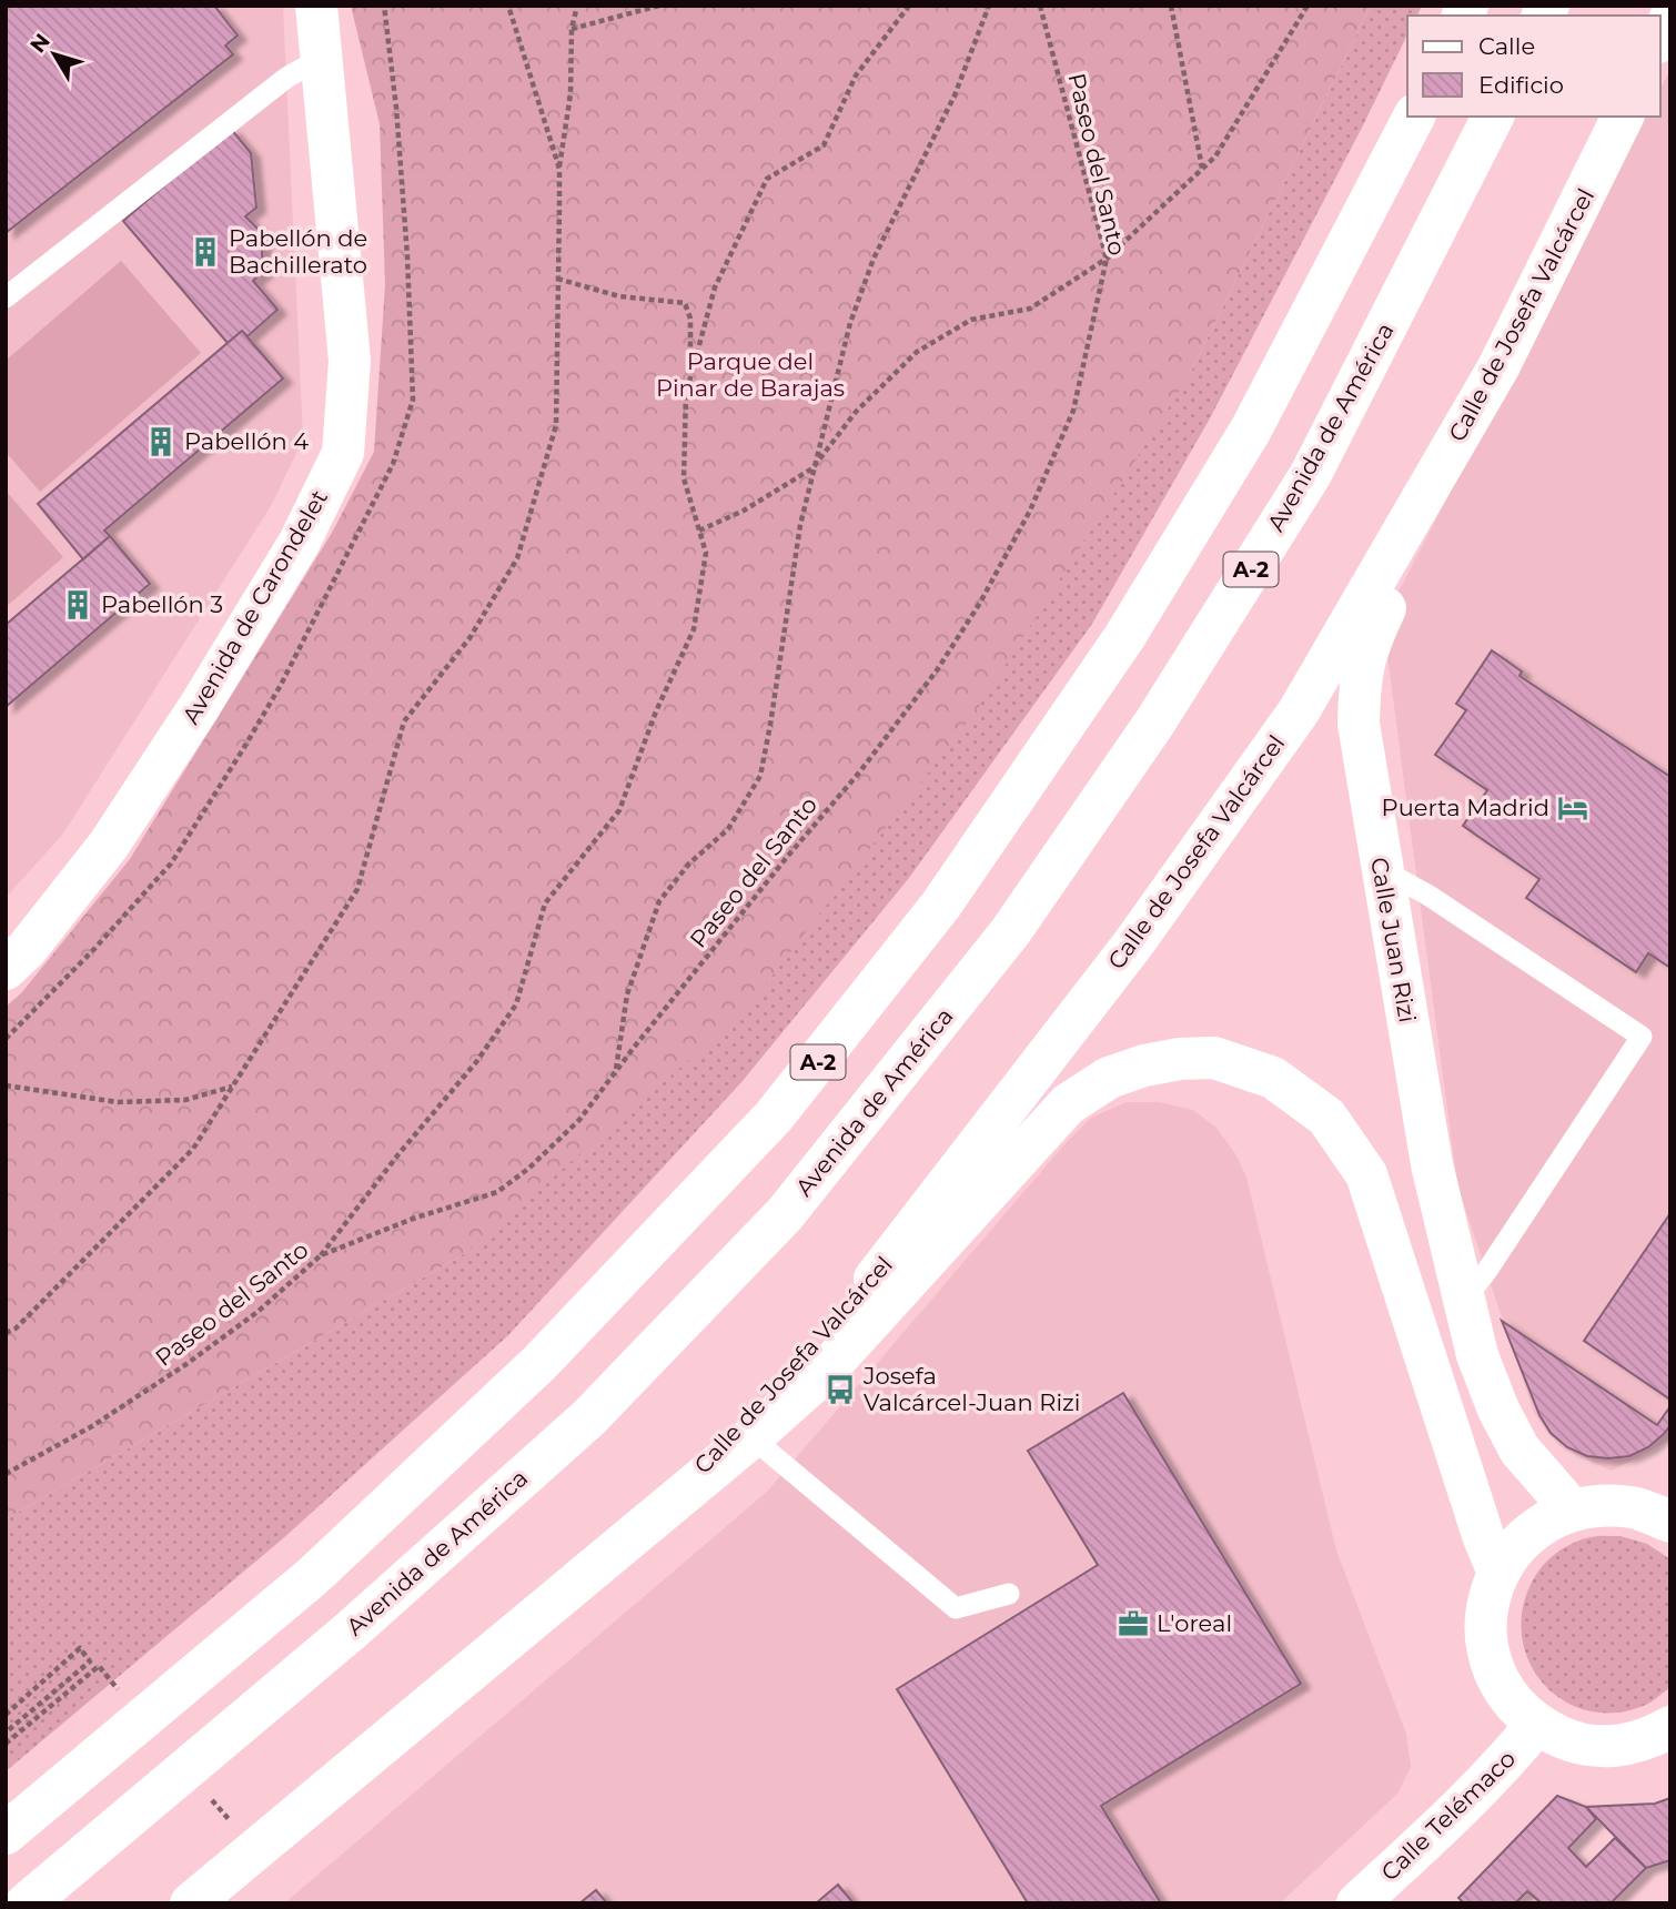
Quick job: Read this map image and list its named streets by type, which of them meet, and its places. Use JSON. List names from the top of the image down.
{
  "streets": {
    "main road": [
      "Calle de Josefa Valcárcel",
      "Avenida de América",
      "A-2",
      "Avenida de Carondelet",
      "Calle Juan Rizi",
      "Calle Telémaco"
    ],
    "path": ["Paseo del Santo"]
  },
  "crossings": [
    ["Calle de Josefa Valcárcel", "Calle Juan Rizi"]
  ],
  "parks": ["Parque del Pinar de Barajas"],
  "places": {
    "building": ["Pabellón de Bachillerato", "Pabellón 4", "Pabellón 3"],
    "hotel": ["Puerta Madrid"],
    "bus stop": ["Josefa Valcárcel-Juan Rizi"],
    "office": ["L'oreal"]
  },
  "legend": ["Calle", "Edificio"],
  "north": "top left"
}
